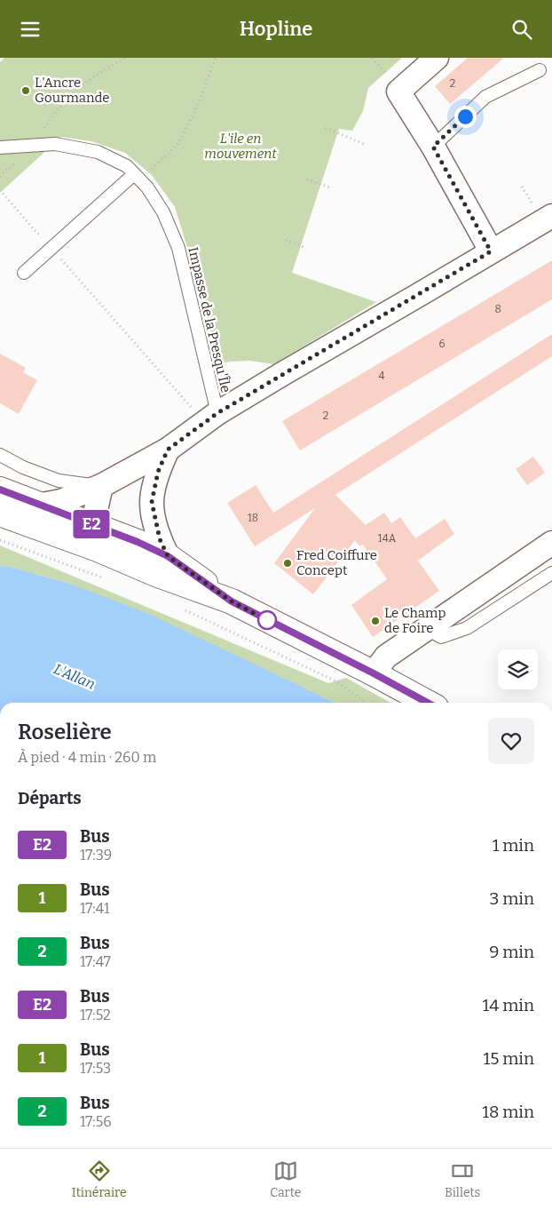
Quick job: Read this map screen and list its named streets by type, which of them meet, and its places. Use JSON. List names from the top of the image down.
{
  "streets": {
    "lane": ["Impasse de la Presqu'Île"]
  },
  "water": ["L'Allan"],
  "parks": ["L'ile en mouvement"],
  "places": ["L'Ancre Gourmande", "Fred Coiffure Concept", "Le Champ de Foire"],
  "lines": ["bus line E2"],
  "house_numbers": [
    "2",
    "8",
    "6",
    "4",
    "2",
    "18",
    "14A"
  ],
  "page": {
    "header": "Hopline",
    "on_map": "E2",
    "heading": [
      ["Roselière", "À pied · 4 min · 260 m"],
      "Départs"
    ],
    "list": [
      {
        "mark": "E2",
        "name": "Bus",
        "note": "17:39",
        "value": "1 min"
      },
      {
        "mark": "1",
        "name": "Bus",
        "note": "17:41",
        "value": "3 min"
      },
      {
        "mark": "2",
        "name": "Bus",
        "note": "17:47",
        "value": "9 min"
      },
      {
        "mark": "E2",
        "name": "Bus",
        "note": "17:52",
        "value": "14 min"
      },
      {
        "mark": "1",
        "name": "Bus",
        "note": "17:53",
        "value": "15 min"
      },
      {
        "mark": "2",
        "name": "Bus",
        "note": "17:56",
        "value": "18 min"
      }
    ],
    "tabs": ["Itinéraire", "Carte", "Billets"]
  }
}
